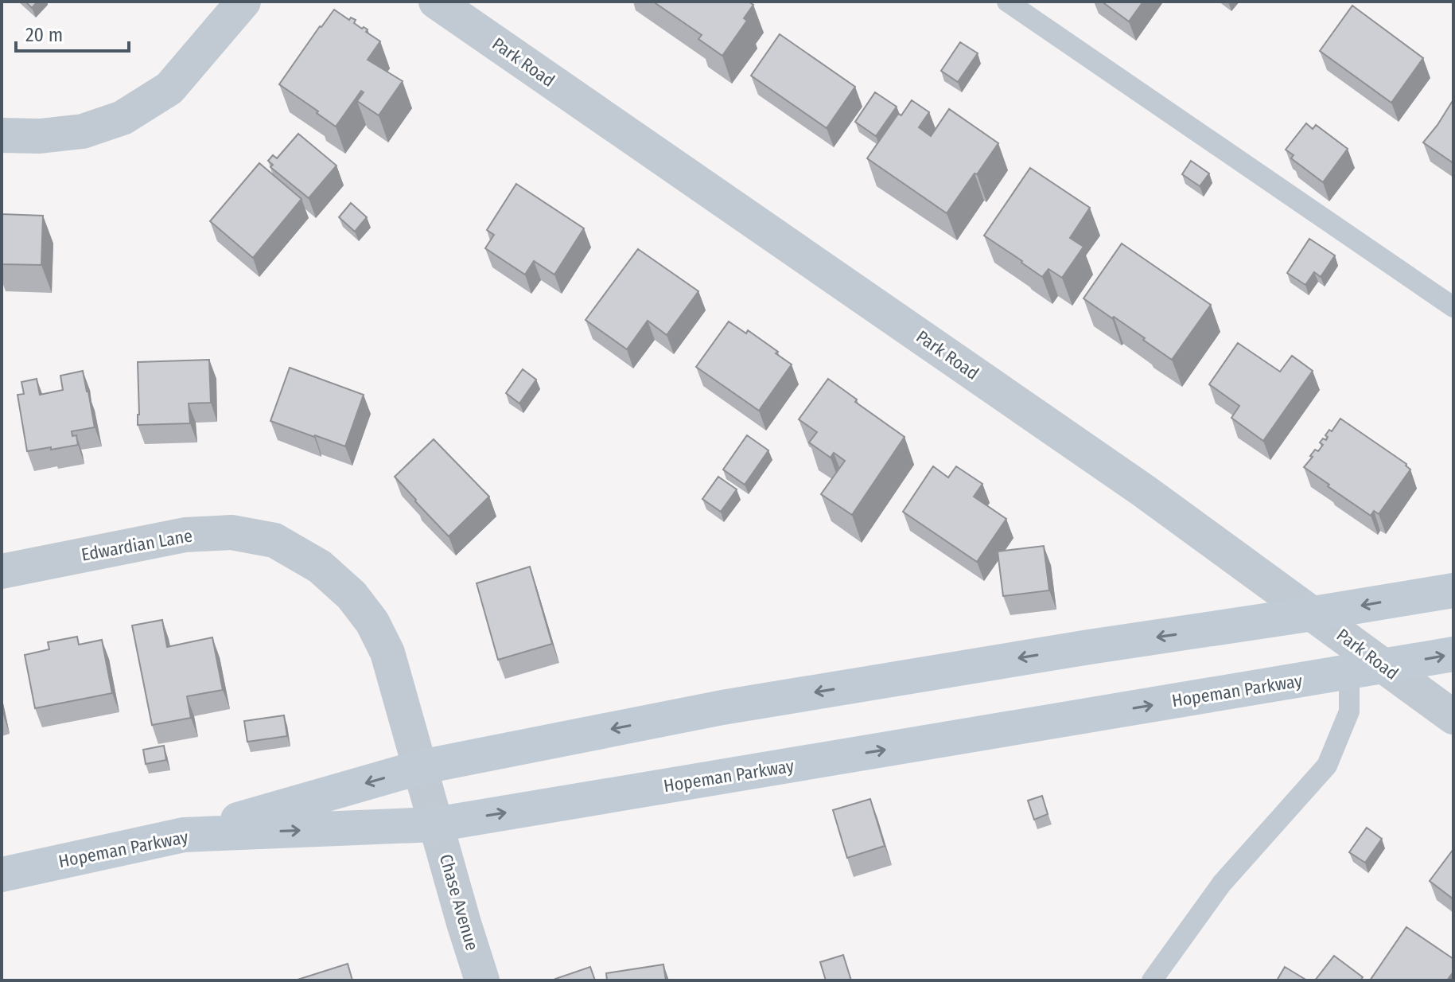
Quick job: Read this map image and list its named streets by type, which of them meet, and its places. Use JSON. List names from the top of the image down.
{
  "streets": {
    "main road": ["Hopeman Parkway"],
    "street": ["Park Road", "Edwardian Lane", "Chase Avenue"]
  },
  "crossings": [
    ["Park Road", "Hopeman Parkway"],
    ["Edwardian Lane", "Hopeman Parkway"],
    ["Edwardian Lane", "Chase Avenue"],
    ["Hopeman Parkway", "Chase Avenue"]
  ],
  "scale_bar": "20 m"
}
